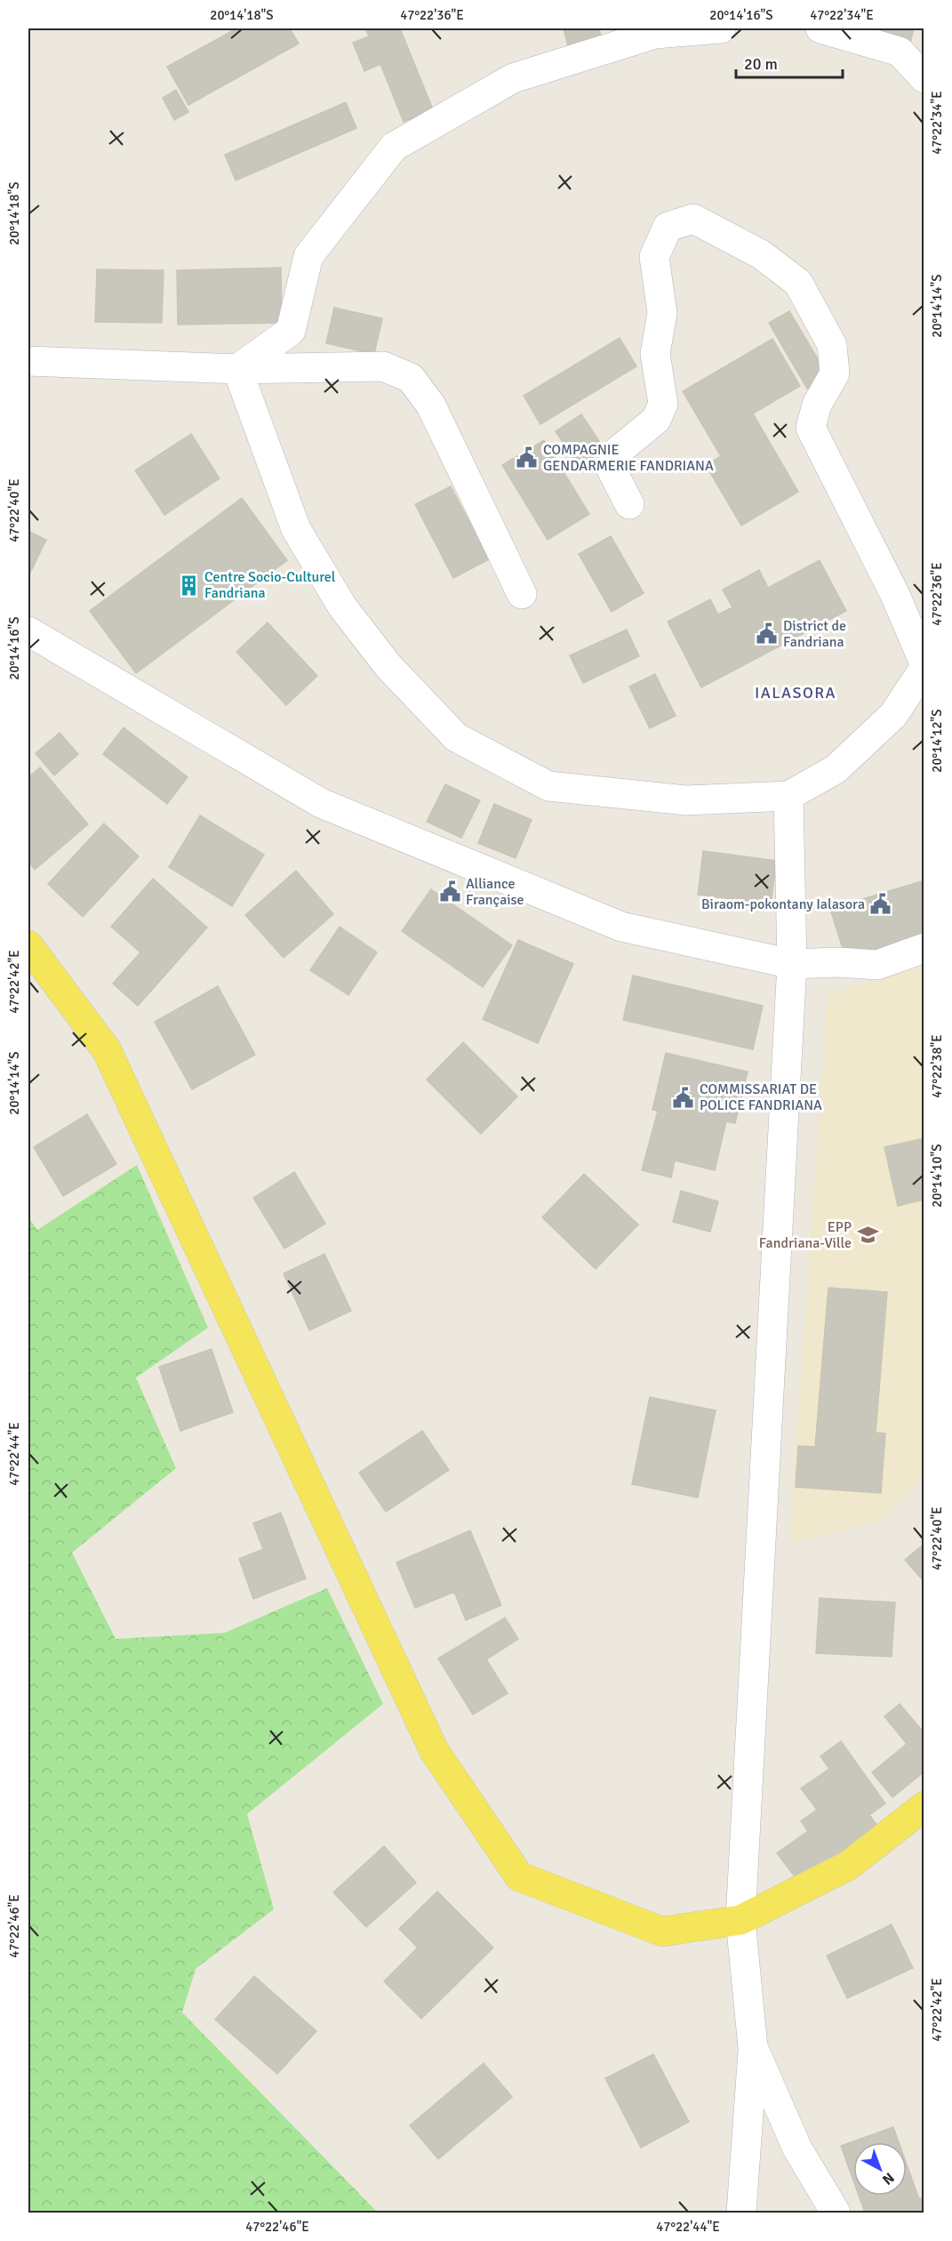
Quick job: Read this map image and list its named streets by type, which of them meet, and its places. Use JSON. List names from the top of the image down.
{
  "districts": ["IALASORA"],
  "places": {
    "public building": [
      "COMPAGNIE GENDARMERIE FANDRIANA",
      "District de Fandriana",
      "Alliance Française",
      "Biraom-pokontany Ialasora",
      "COMMISSARIAT DE POLICE FANDRIANA"
    ],
    "building": ["Centre Socio-Culturel Fandriana"],
    "school or university": ["EPP Fandriana-Ville"]
  },
  "scale_bar": "20 m",
  "north": "bottom right",
  "coordinates": [
    "20°14'18\"S",
    "47°22'36\"E",
    "20°14'16\"S",
    "47°22'34\"E",
    "20°14'14\"S",
    "47°22'40\"E",
    "20°14'12\"S",
    "47°22'42\"E",
    "47°22'38\"E",
    "20°14'10\"S",
    "47°22'44\"E",
    "47°22'46\"E"
  ]
}
